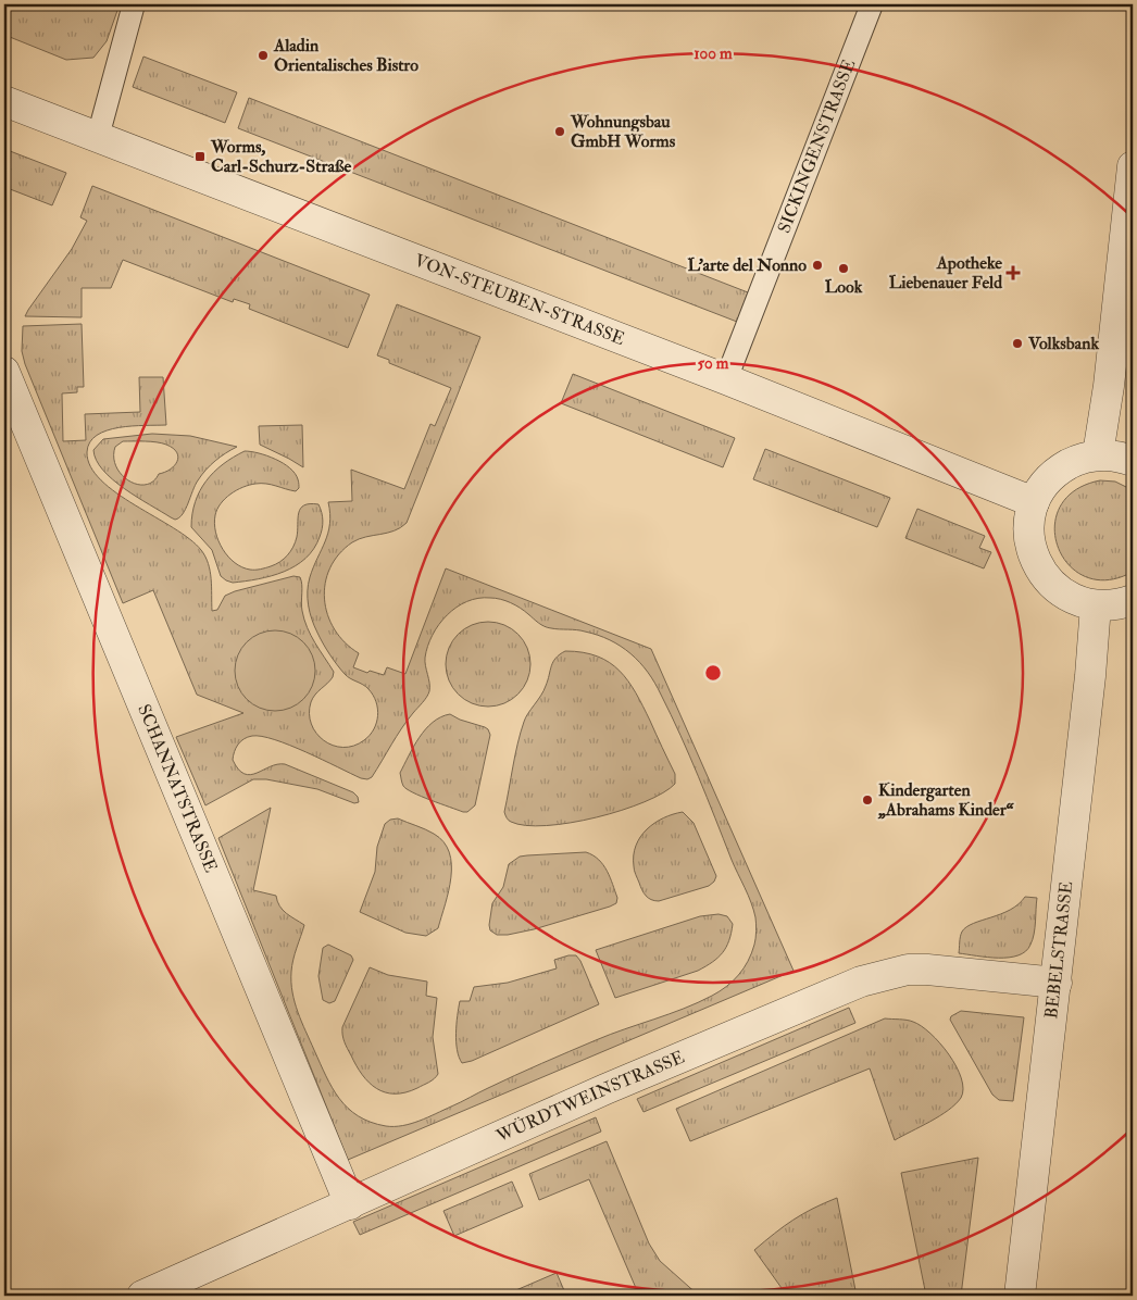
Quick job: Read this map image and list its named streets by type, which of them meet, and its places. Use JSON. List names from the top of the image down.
{
  "streets": {
    "street": [
      "VON-STEUBEN-STRASSE",
      "SCHANNATSTRASSE",
      "BEBELSTRASSE",
      "WÜRDTWEINSTRASSE"
    ],
    "lane": ["SICKINGENSTRASSE"]
  },
  "crossings": [
    ["SICKINGENSTRASSE", "VON-STEUBEN-STRASSE"],
    ["SCHANNATSTRASSE", "WÜRDTWEINSTRASSE"],
    ["BEBELSTRASSE", "WÜRDTWEINSTRASSE"]
  ],
  "places": {
    "other": [
      "Aladin Orientalisches Bistro",
      "Wohnungsbau GmbH Worms",
      "L’arte del Nonno",
      "Look",
      "Volksbank",
      "Kindergarten „Abrahams Kinder“"
    ],
    "transit": ["Worms, Carl-Schurz-Straße"],
    "health": ["Apotheke Liebenauer Feld"]
  },
  "rings": ["100 m", "50 m"]
}
